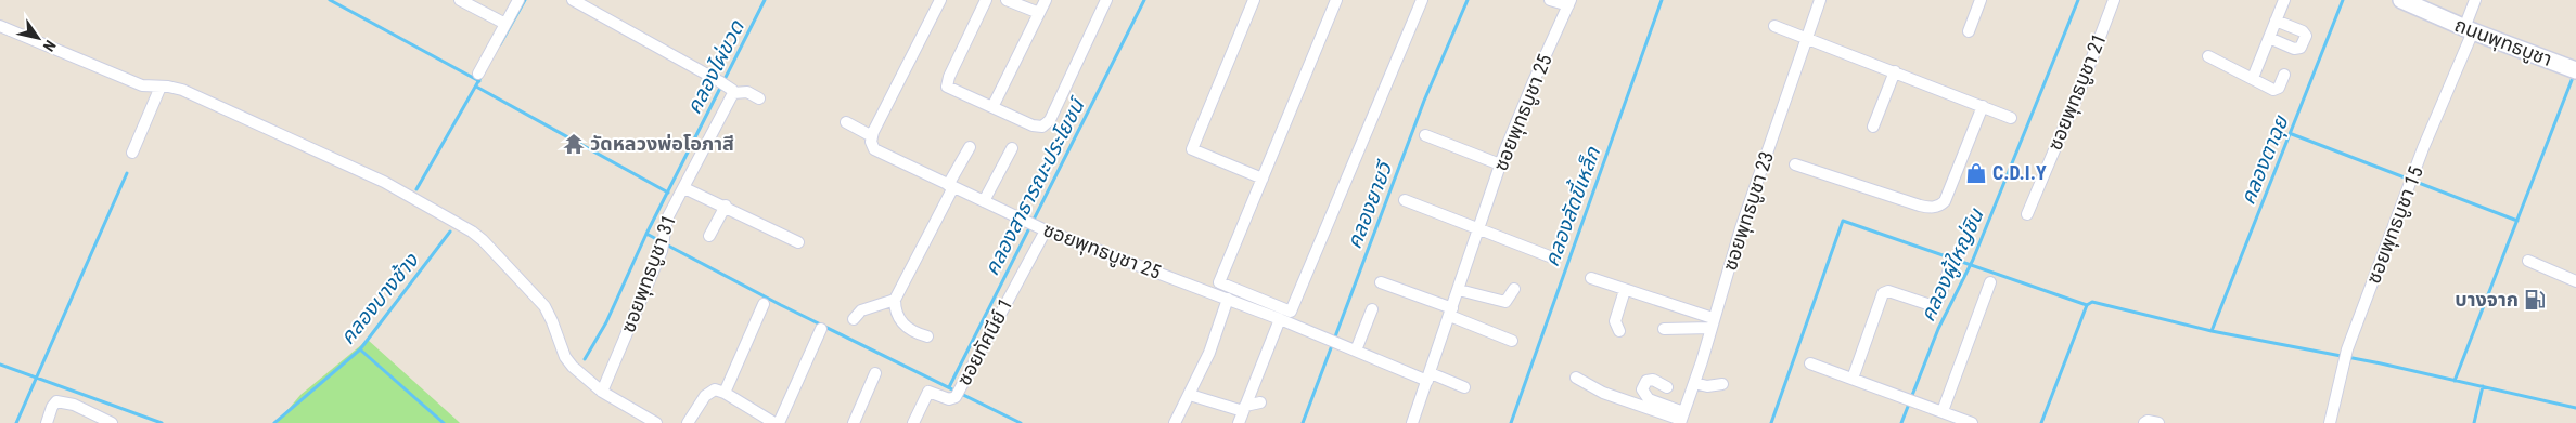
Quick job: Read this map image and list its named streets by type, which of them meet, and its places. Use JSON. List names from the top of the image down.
{
  "streets": {
    "main road": ["ถนนพุทธบูชา"],
    "street": [
      "ซอยพุทธบูชา 21",
      "ซอยพุทธบูชา 25",
      "ซอยพุทธบูชา 23",
      "ซอยพุทธบูชา 15",
      "ซอยพุทธบูชา 31",
      "ซอยทัศนีย์ 1"
    ]
  },
  "crossings": [
    ["ถนนพุทธบูชา", "ซอยพุทธบูชา 15"],
    ["ซอยพุทธบูชา 25", "ซอยทัศนีย์ 1"]
  ],
  "water": [
    "คลองไผ่ขวด",
    "คลองตาฉุย",
    "คลองสาธารณะประโยชน์",
    "คลองยายวี",
    "คลองลัดขี้เหล็ก",
    "คลองผู้ใหญ่ชิน",
    "คลองบางช้าง"
  ],
  "places": {
    "temple": ["วัดหลวงพ่อโอภาสี"],
    "shop": ["C.D.I.Y"],
    "fuel station": ["บางจาก"]
  },
  "north": "bottom right"
}
